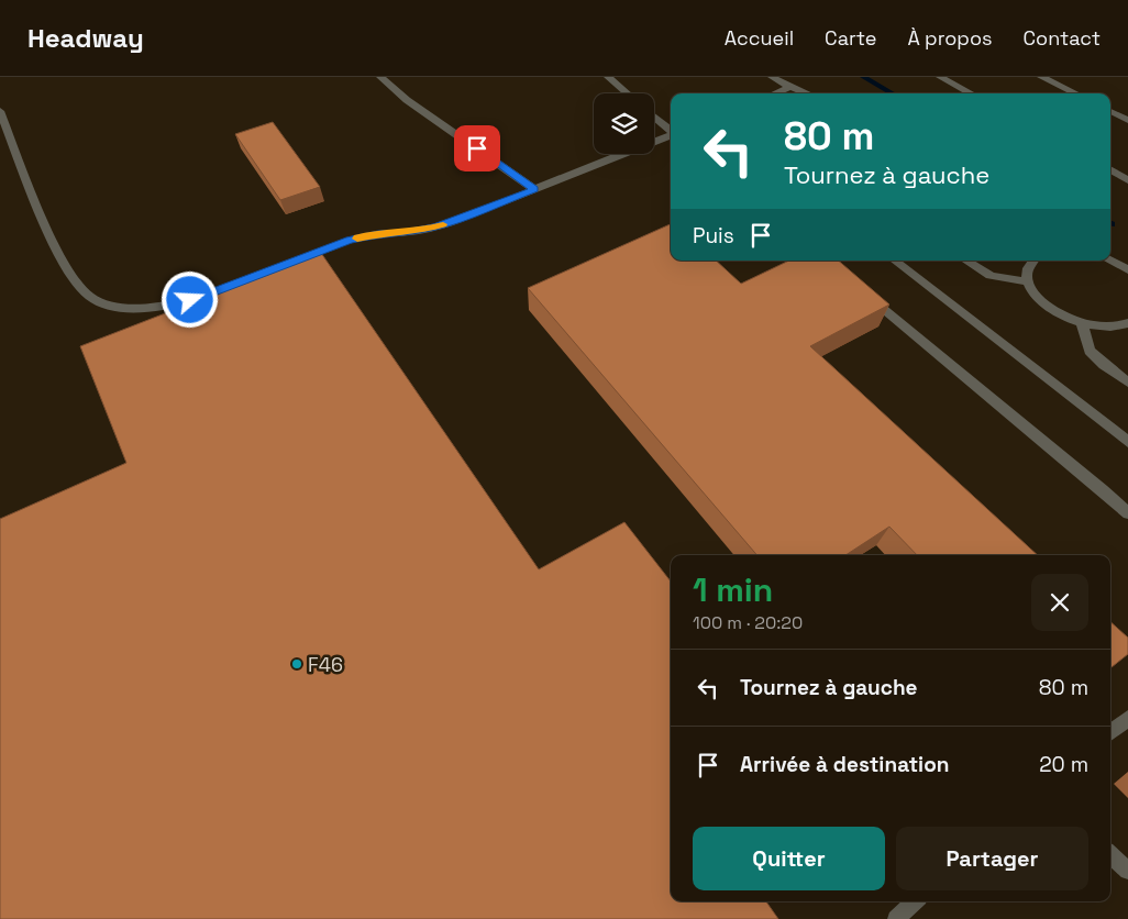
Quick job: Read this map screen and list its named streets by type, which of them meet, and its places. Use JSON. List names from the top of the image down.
{
  "places": ["F46"],
  "page": {
    "header": "Headway",
    "nav": [
      "Accueil",
      "Carte",
      "À propos",
      "Contact"
    ],
    "turn": ["80 m", "Tournez à gauche"],
    "then": "Puis",
    "heading": ["1 min", "100 m · 20:20"],
    "list": [
      {
        "name": "Tournez à gauche",
        "value": "80 m"
      },
      {
        "name": "Arrivée à destination",
        "value": "20 m"
      }
    ],
    "buttons": ["Quitter", "Partager"]
  }
}
